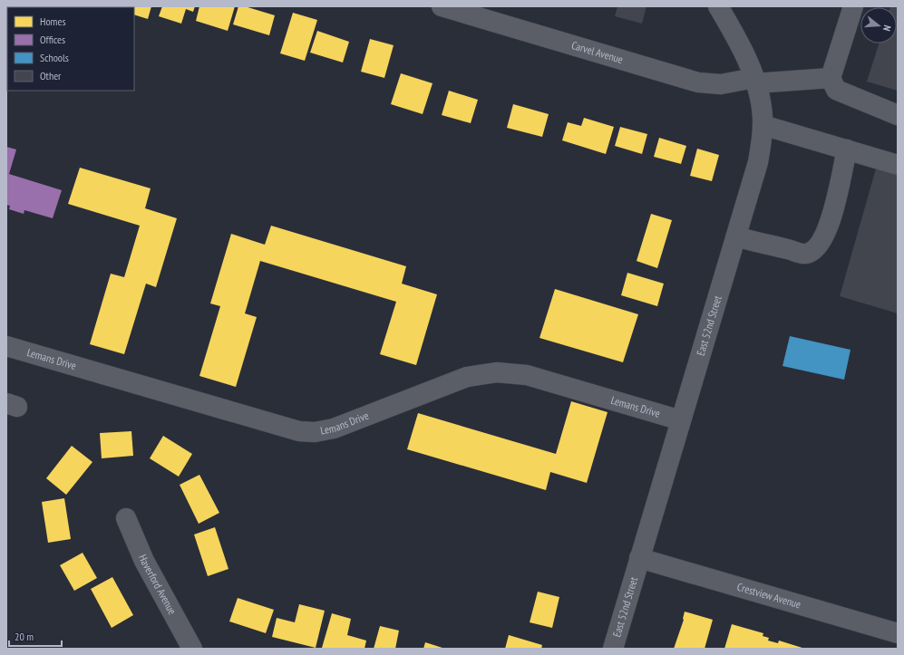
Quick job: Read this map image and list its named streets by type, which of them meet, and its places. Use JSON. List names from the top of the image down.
{
  "streets": {
    "street": [
      "Carvel Avenue",
      "East 52nd Street",
      "Lemans Drive",
      "Haverford Avenue",
      "Crestview Avenue"
    ]
  },
  "crossings": [
    ["Carvel Avenue", "East 52nd Street"],
    ["East 52nd Street", "Lemans Drive"],
    ["East 52nd Street", "Crestview Avenue"]
  ],
  "legend": [
    "Homes",
    "Offices",
    "Schools",
    "Other"
  ],
  "scale_bar": "20 m",
  "north": "right"
}
